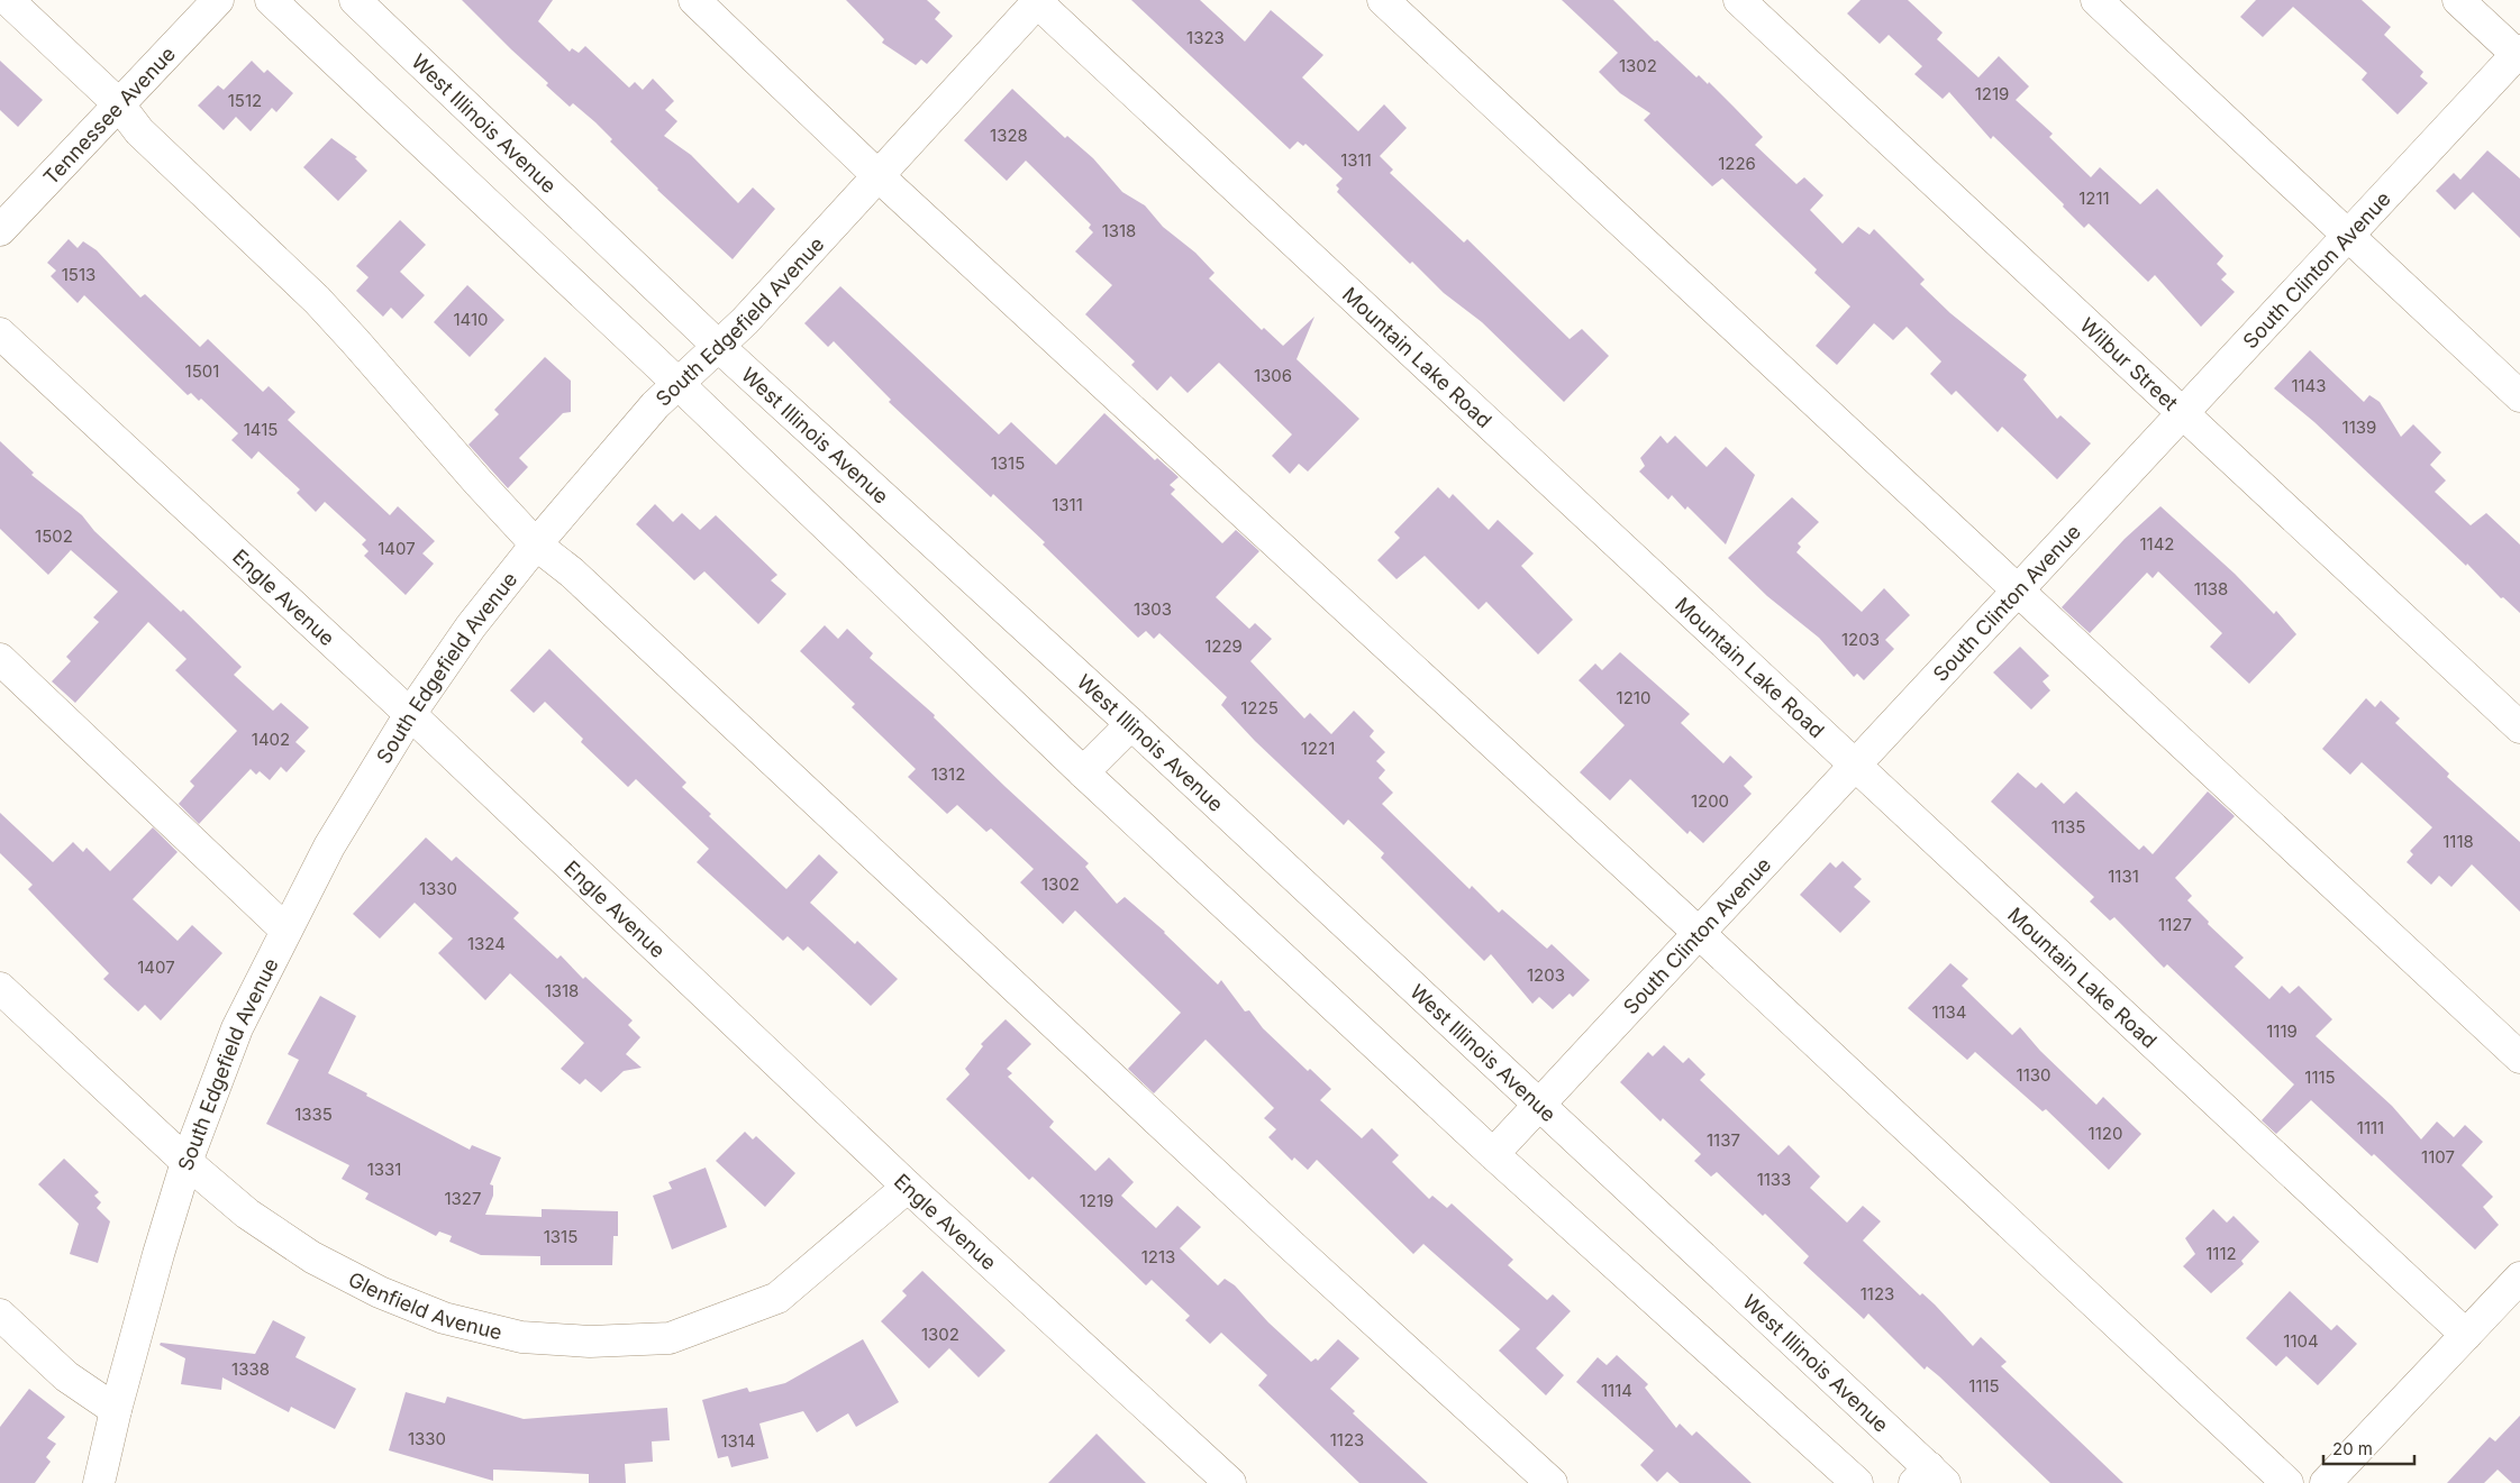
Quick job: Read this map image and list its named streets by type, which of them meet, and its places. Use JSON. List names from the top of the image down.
{
  "streets": {
    "street": [
      "Tennessee Avenue",
      "West Illinois Avenue",
      "South Clinton Avenue",
      "South Edgefield Avenue",
      "Mountain Lake Road",
      "Wilbur Street",
      "Engle Avenue",
      "Glenfield Avenue"
    ]
  },
  "crossings": [
    ["West Illinois Avenue", "South Clinton Avenue"],
    ["West Illinois Avenue", "South Edgefield Avenue"],
    ["South Clinton Avenue", "Mountain Lake Road"],
    ["South Clinton Avenue", "Wilbur Street"],
    ["South Edgefield Avenue", "Mountain Lake Road"],
    ["South Edgefield Avenue", "Engle Avenue"],
    ["South Edgefield Avenue", "Glenfield Avenue"],
    ["Engle Avenue", "Glenfield Avenue"]
  ],
  "house_numbers": [
    "1323",
    "1302",
    "1219",
    "1512",
    "1328",
    "1311",
    "1226",
    "1211",
    "1318",
    "1513",
    "1410",
    "1501",
    "1306",
    "1143",
    "1139",
    "1415",
    "1315",
    "1311",
    "1502",
    "1142",
    "1407",
    "1138",
    "1303",
    "1203",
    "1229",
    "1210",
    "1225",
    "1402",
    "1221",
    "1312",
    "1200",
    "1135",
    "1118",
    "1131",
    "1302",
    "1330",
    "1127",
    "1324",
    "1407",
    "1203",
    "1318",
    "1134",
    "1119",
    "1130",
    "1115",
    "1335",
    "1111",
    "1120",
    "1137",
    "1107",
    "1331",
    "1133",
    "1327",
    "1219",
    "1315",
    "1112",
    "1213",
    "1123",
    "1302",
    "1104",
    "1338",
    "1115",
    "1114",
    "1330",
    "1123",
    "1314"
  ],
  "scale_bar": "20 m"
}
